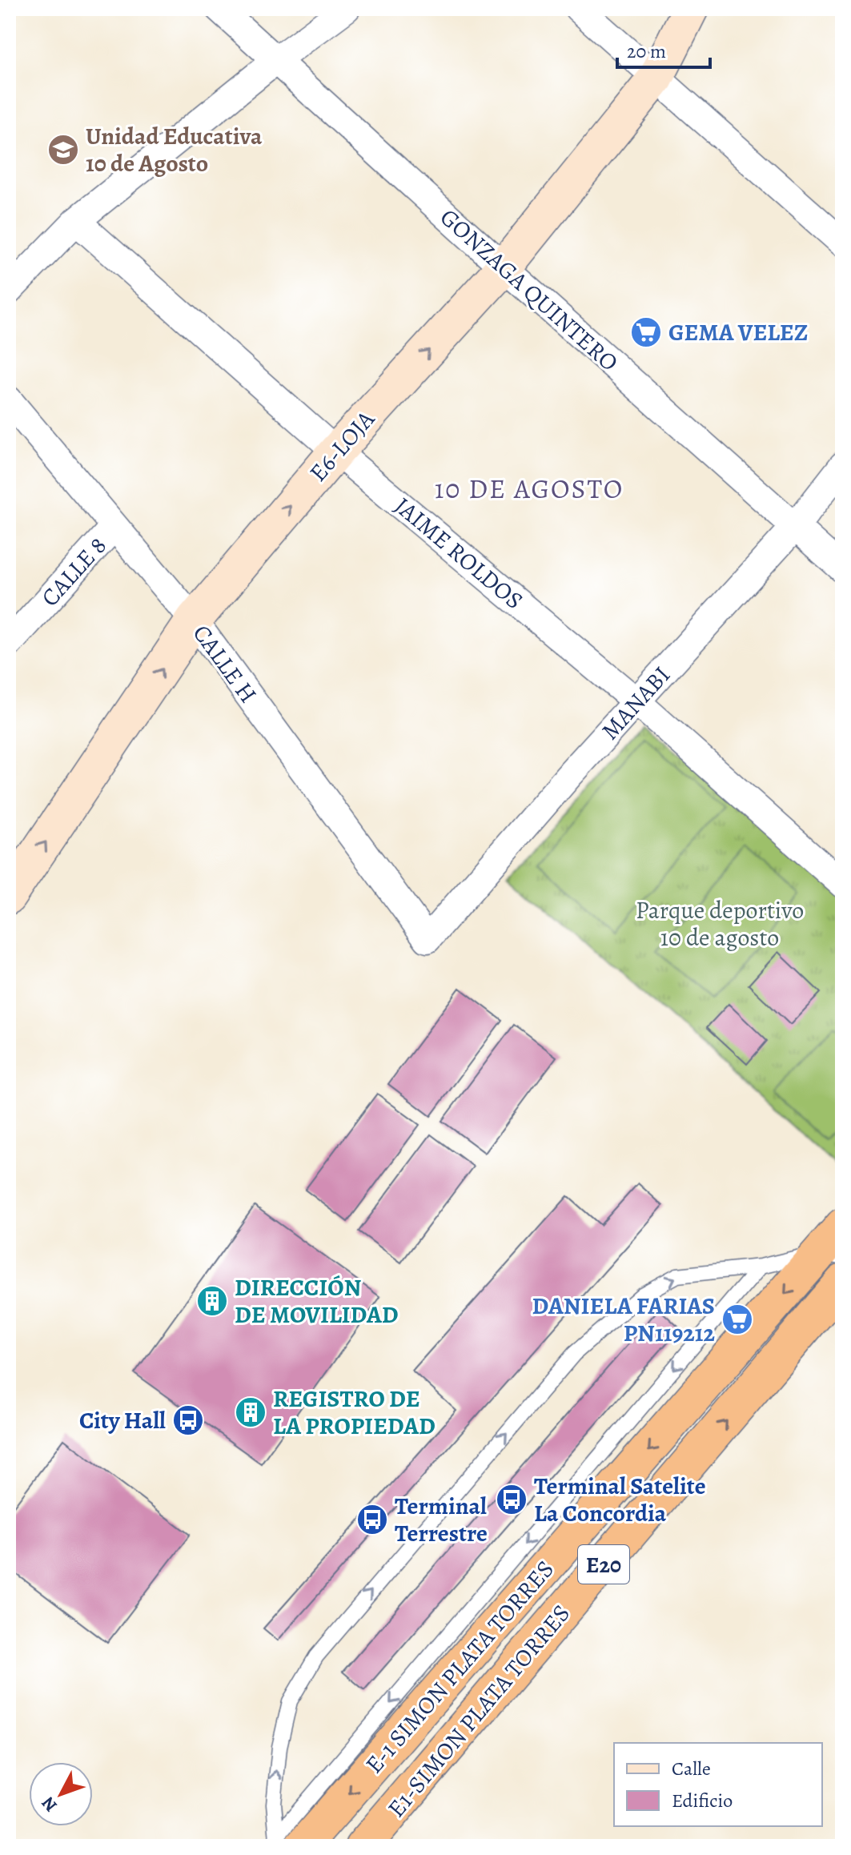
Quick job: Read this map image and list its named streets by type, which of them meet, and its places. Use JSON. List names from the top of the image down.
{
  "streets": {
    "highway": ["E20", "E-1 SIMON PLATA TORRES", "E1-SIMON PLATA TORRES"],
    "main road": ["E6-LOJA"],
    "street": [
      "GONZAGA QUINTERO",
      "JAIME ROLDOS",
      "CALLE 8",
      "CALLE H",
      "MANABI"
    ]
  },
  "crossings": [
    ["GONZAGA QUINTERO", "E6-LOJA"],
    ["GONZAGA QUINTERO", "MANABI"],
    ["E6-LOJA", "JAIME ROLDOS"],
    ["E6-LOJA", "CALLE H"],
    ["JAIME ROLDOS", "MANABI"],
    ["CALLE 8", "CALLE H"],
    ["CALLE H", "MANABI"]
  ],
  "one_way": ["E6-LOJA", "E-1 SIMON PLATA TORRES", "E1-SIMON PLATA TORRES"],
  "districts": ["10 DE AGOSTO"],
  "parks": ["Parque deportivo 10 de agosto"],
  "places": {
    "school or university": ["Unidad Educativa 10 de Agosto"],
    "supermarket": ["GEMA VELEZ", "DANIELA FARIAS PN119212"],
    "building": ["DIRECCIÓN DE MOVILIDAD", "REGISTRO DE LA PROPIEDAD"],
    "bus stop": ["City Hall", "Terminal Satelite La Concordia", "Terminal Terrestre"]
  },
  "legend": ["Calle", "Edificio"],
  "scale_bar": "20 m",
  "north": "bottom left"
}
